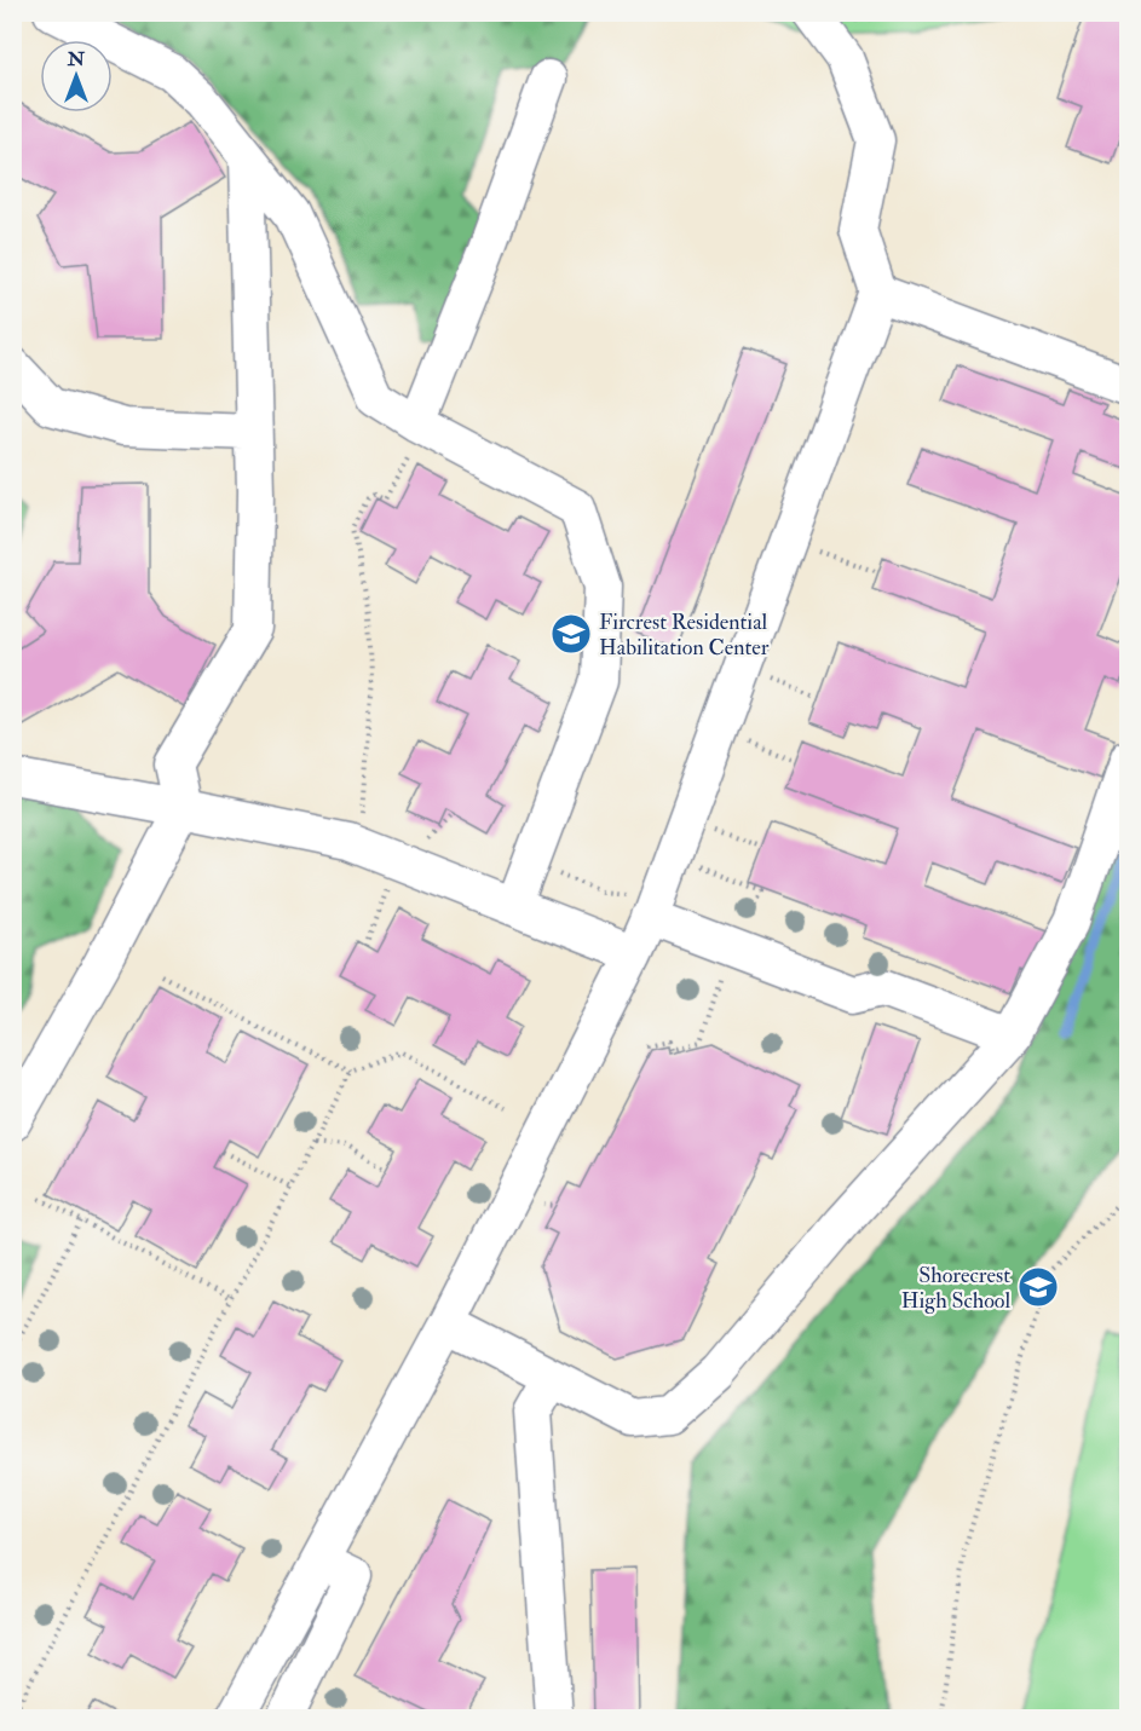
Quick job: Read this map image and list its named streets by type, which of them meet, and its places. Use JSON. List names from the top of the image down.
{
  "places": {
    "school or university": ["Fircrest Residential Habilitation Center", "Shorecrest High School"]
  },
  "north": "top"
}
